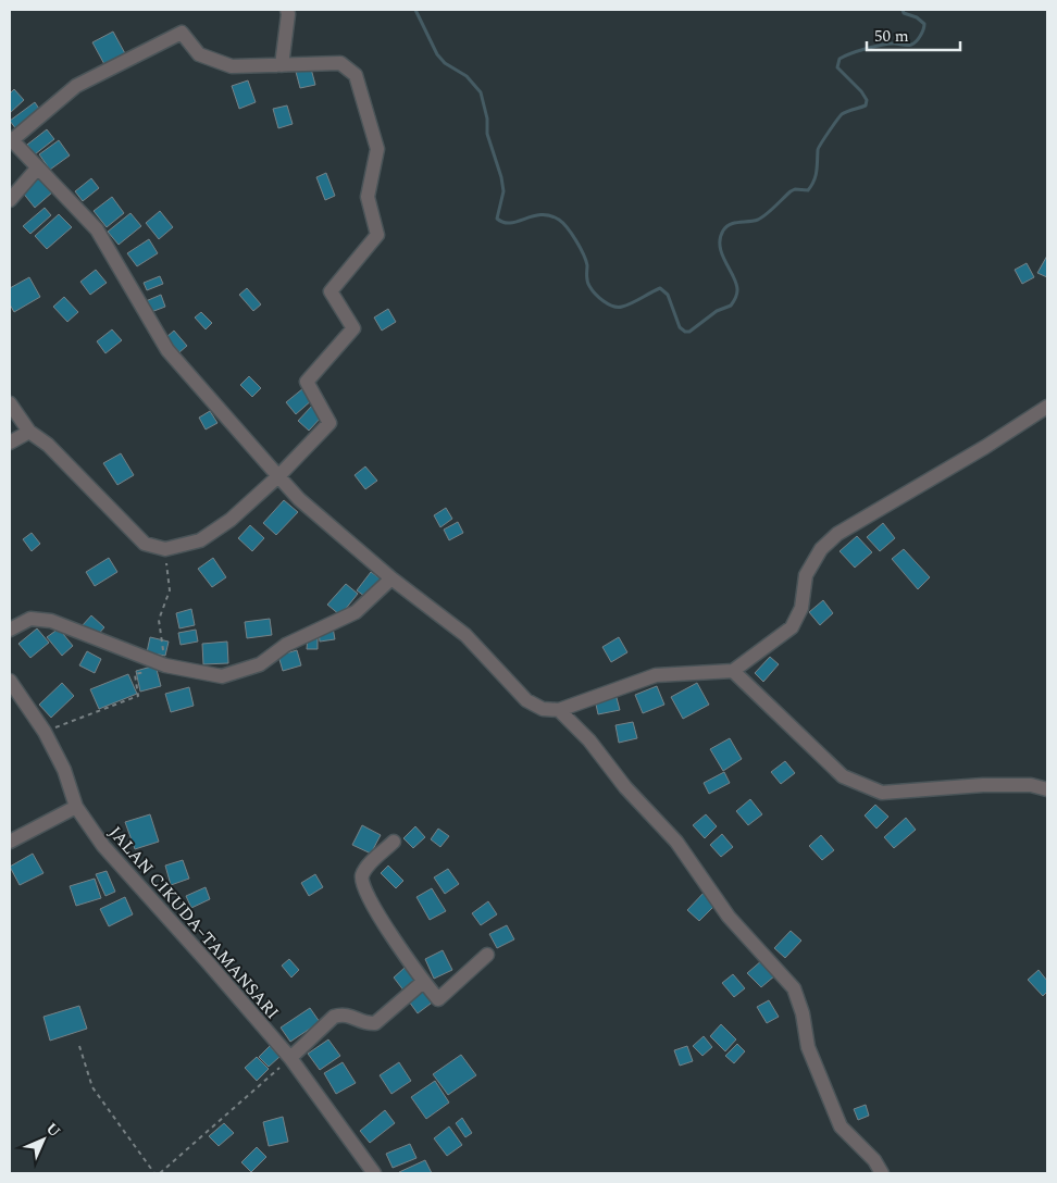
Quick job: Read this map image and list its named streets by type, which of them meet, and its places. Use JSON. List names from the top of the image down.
{
  "streets": {
    "street": ["JALAN CIKUDA–TAMANSARI"]
  },
  "scale_bar": "50 m",
  "north": "top right"
}
